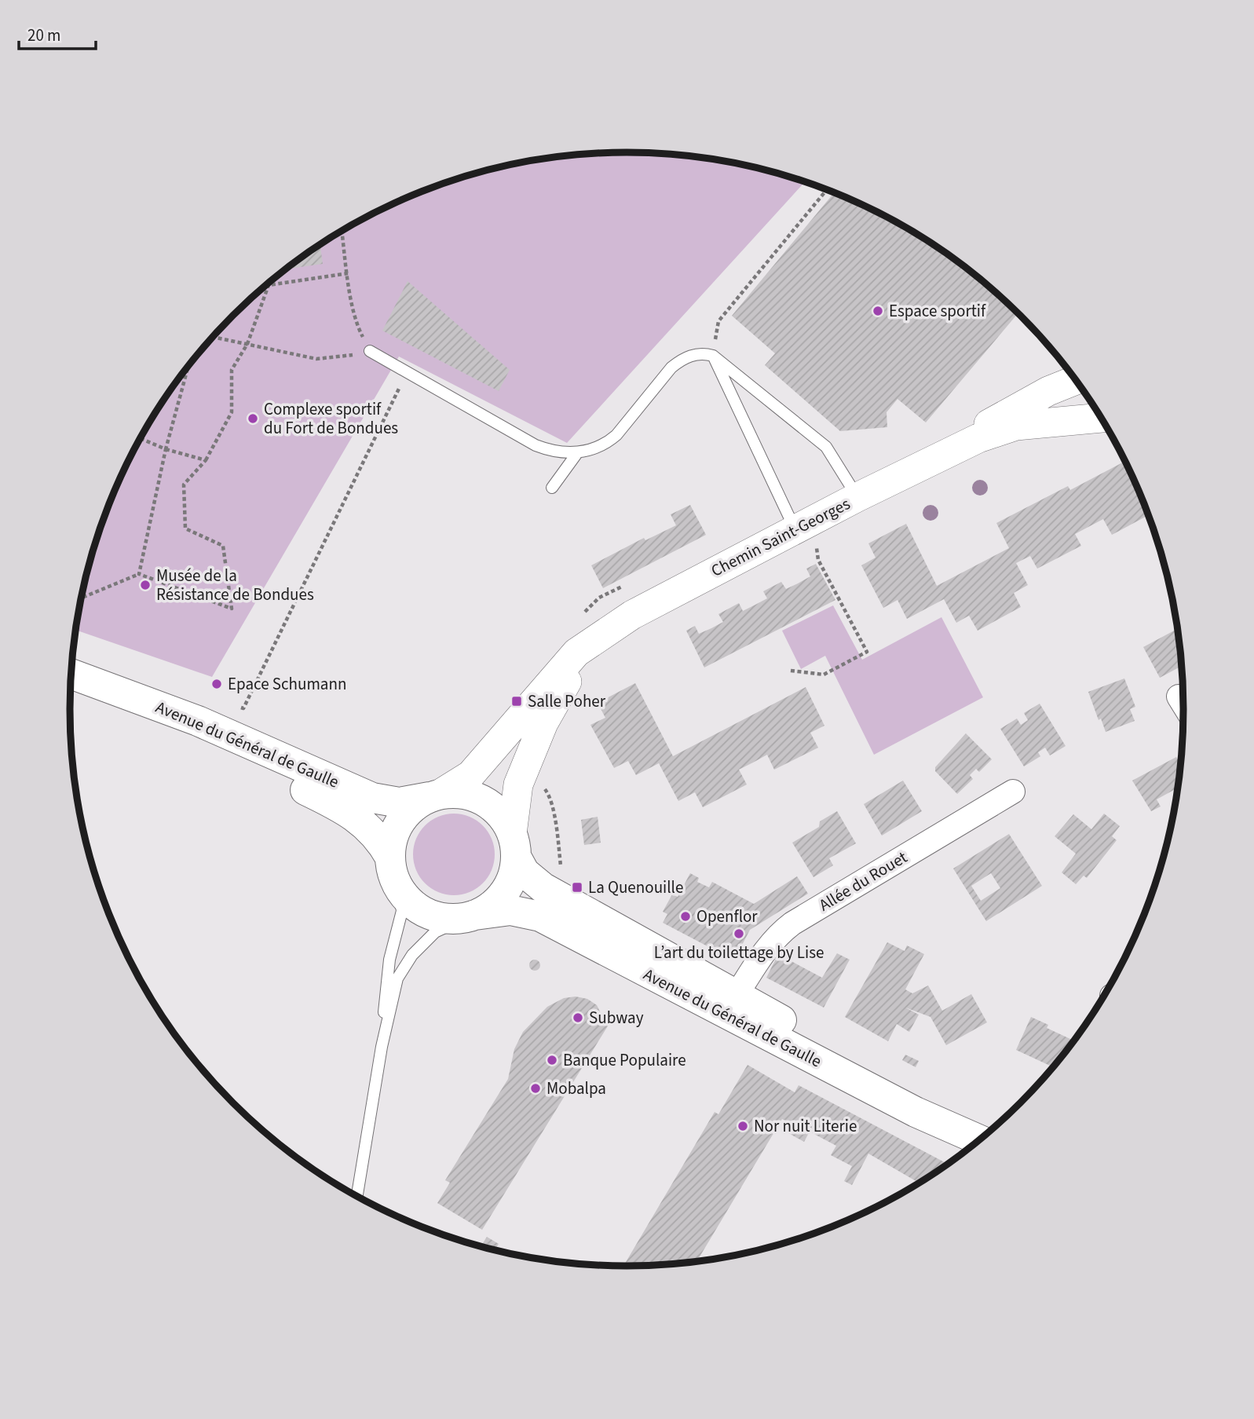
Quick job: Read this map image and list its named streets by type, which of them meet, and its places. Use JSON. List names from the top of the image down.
{
  "streets": {
    "main road": ["Avenue du Général de Gaulle"],
    "street": ["Chemin Saint-Georges", "Allée du Rouet"]
  },
  "crossings": [
    ["Chemin Saint-Georges", "Avenue du Général de Gaulle"],
    ["Avenue du Général de Gaulle", "Allée du Rouet"]
  ],
  "places": {
    "other": [
      "Espace sportif",
      "Complexe sportif du Fort de Bondues",
      "Musée de la Résistance de Bondues",
      "Epace Schumann",
      "Openflor",
      "L’art du toilettage by Lise",
      "Subway",
      "Banque Populaire",
      "Mobalpa",
      "Nor nuit Literie"
    ],
    "transit": ["Salle Poher", "La Quenouille"]
  },
  "scale_bar": "20 m"
}
